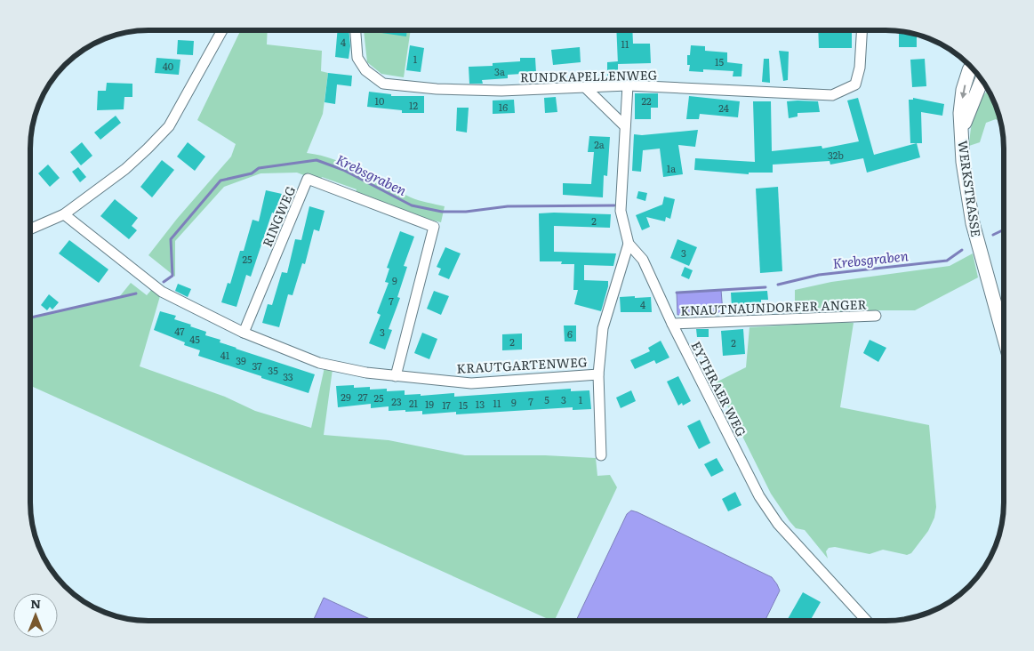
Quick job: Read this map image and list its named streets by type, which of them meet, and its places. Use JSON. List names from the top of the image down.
{
  "streets": {
    "main road": ["WERKSTRASSE"],
    "street": [
      "RUNDKAPELLENWEG",
      "RINGWEG",
      "KNAUTNAUNDORFER ANGER",
      "KRAUTGARTENWEG",
      "EYTHRAER WEG"
    ]
  },
  "crossings": [
    ["RUNDKAPELLENWEG", "EYTHRAER WEG"],
    ["RINGWEG", "KRAUTGARTENWEG"],
    ["KNAUTNAUNDORFER ANGER", "EYTHRAER WEG"]
  ],
  "water": ["Krebsgraben"],
  "house_numbers": [
    "4",
    "11",
    "1",
    "15",
    "40",
    "3a",
    "10",
    "22",
    "12",
    "16",
    "24",
    "2a",
    "32b",
    "1a",
    "2",
    "3",
    "25",
    "9",
    "7",
    "4",
    "47",
    "3",
    "6",
    "45",
    "2",
    "2",
    "41",
    "39",
    "37",
    "35",
    "33",
    "29",
    "27",
    "25",
    "5",
    "3",
    "1",
    "23",
    "7",
    "9",
    "21",
    "11",
    "19",
    "13",
    "17",
    "15"
  ],
  "north": "top"
}
